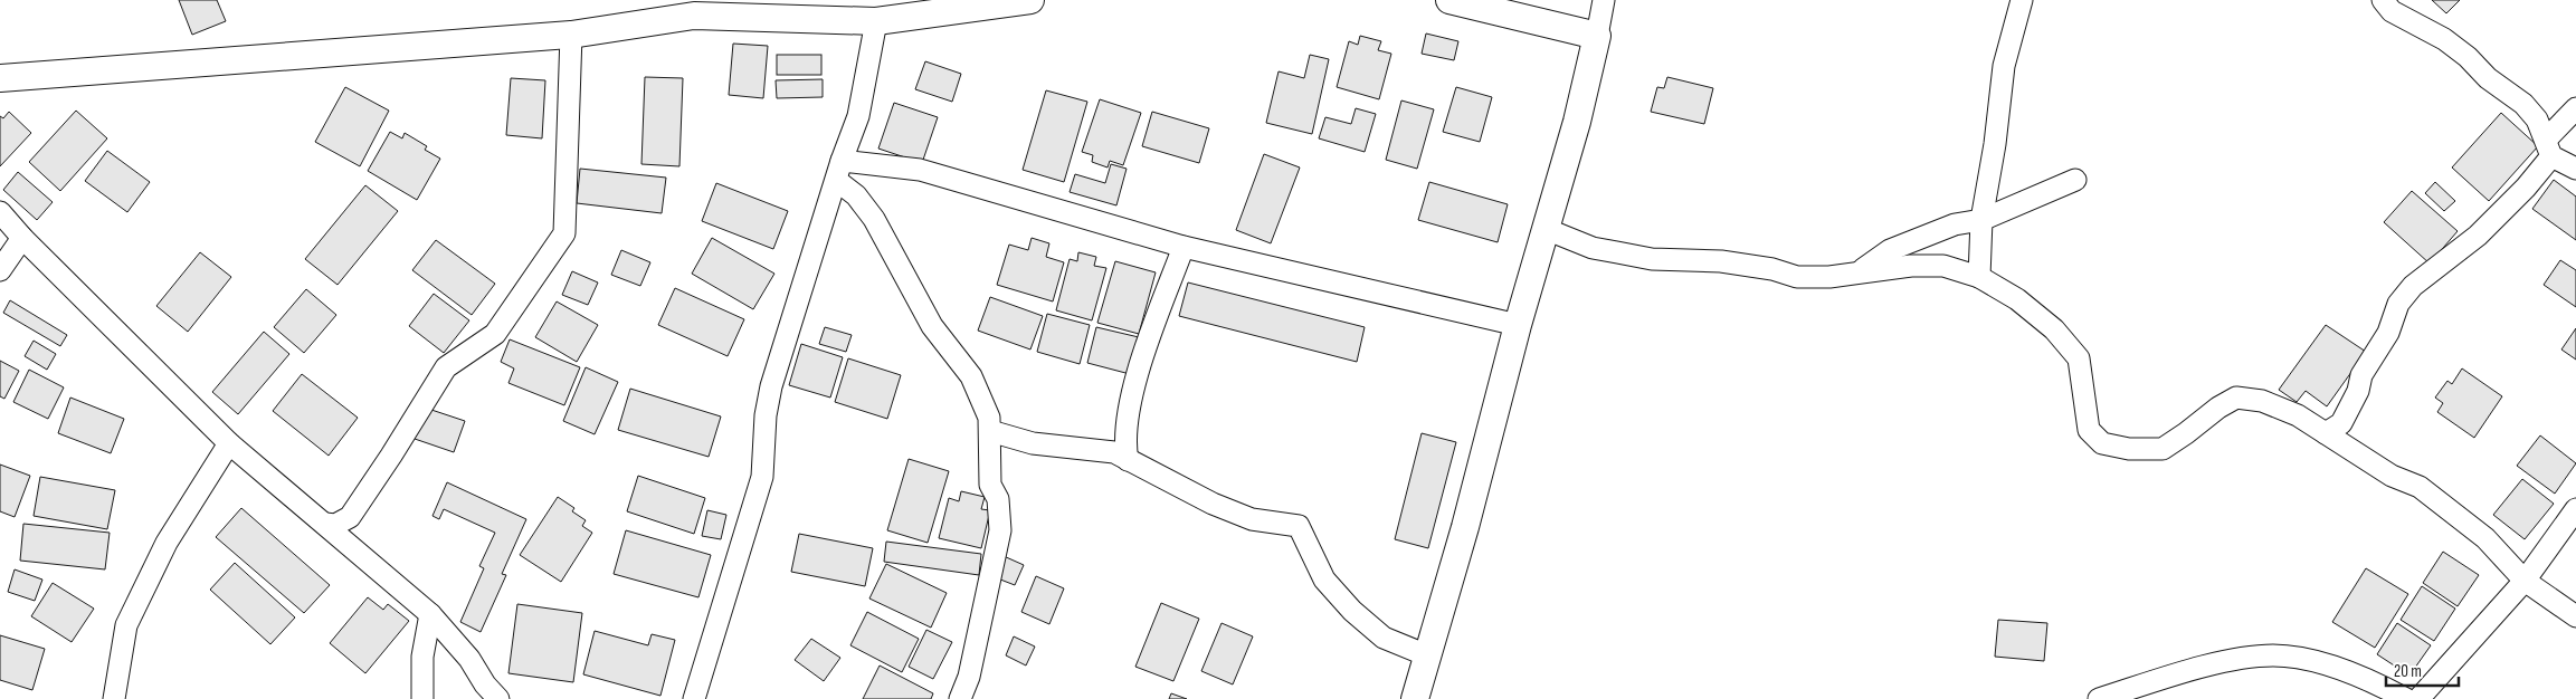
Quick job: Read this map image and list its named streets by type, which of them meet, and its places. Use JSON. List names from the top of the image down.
{
  "scale_bar": "20 m"
}
